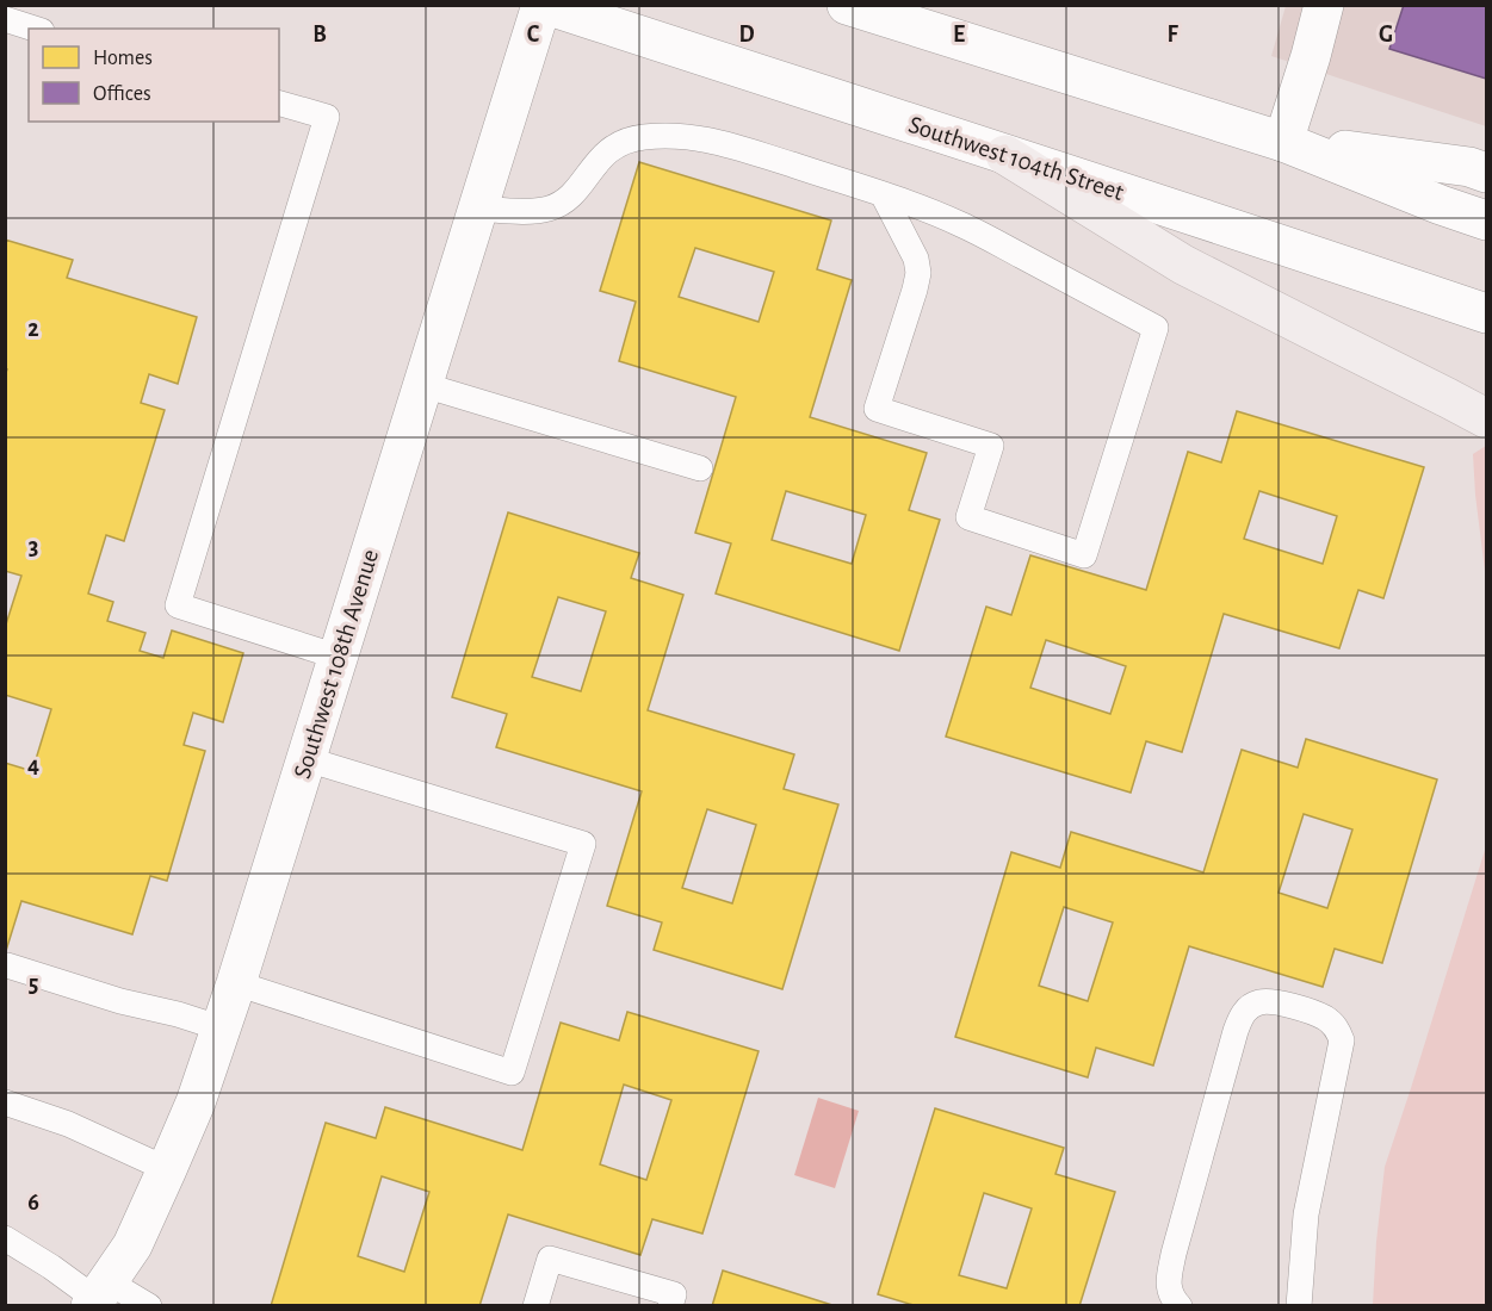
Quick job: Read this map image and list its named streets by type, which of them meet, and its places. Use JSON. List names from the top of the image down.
{
  "streets": {
    "main road": ["Southwest 104th Street", "Southwest 108th Avenue"]
  },
  "crossings": [
    ["Southwest 104th Street", "Southwest 108th Avenue"]
  ],
  "legend": ["Homes", "Offices"],
  "grid": {
    "columns": [
      "B",
      "C",
      "D",
      "E",
      "F",
      "G"
    ],
    "rows": [
      "2",
      "3",
      "4",
      "5",
      "6"
    ]
  }
}
